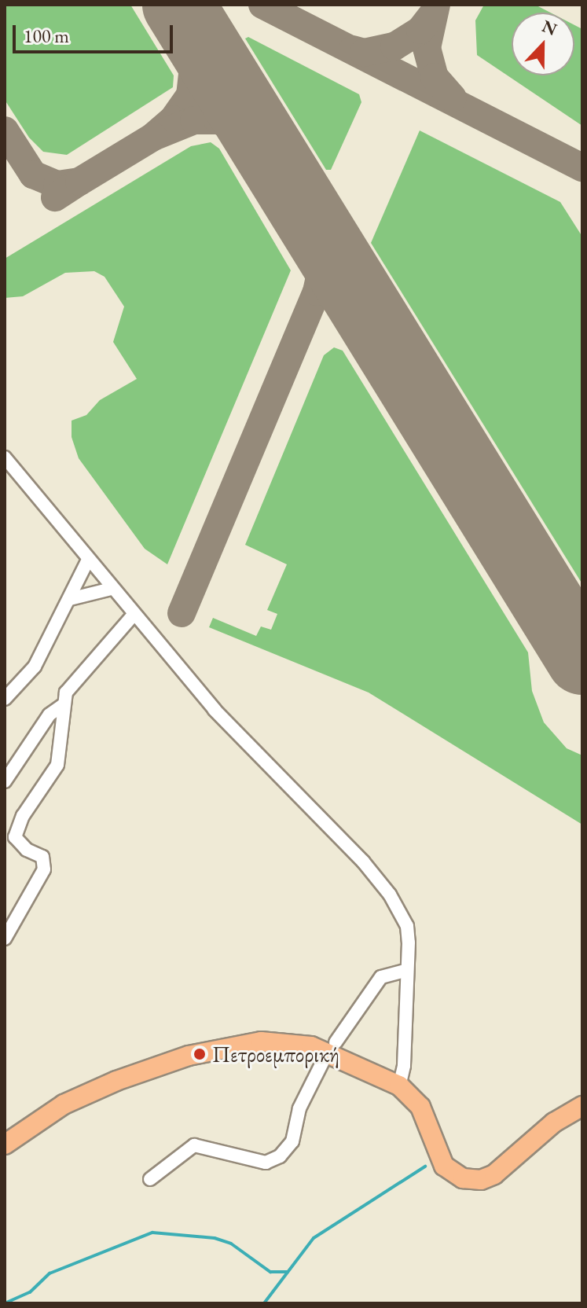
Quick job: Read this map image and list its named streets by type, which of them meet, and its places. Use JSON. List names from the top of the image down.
{
  "places": ["Πετροεμπορική"],
  "scale_bar": "100 m",
  "north": "top"
}
